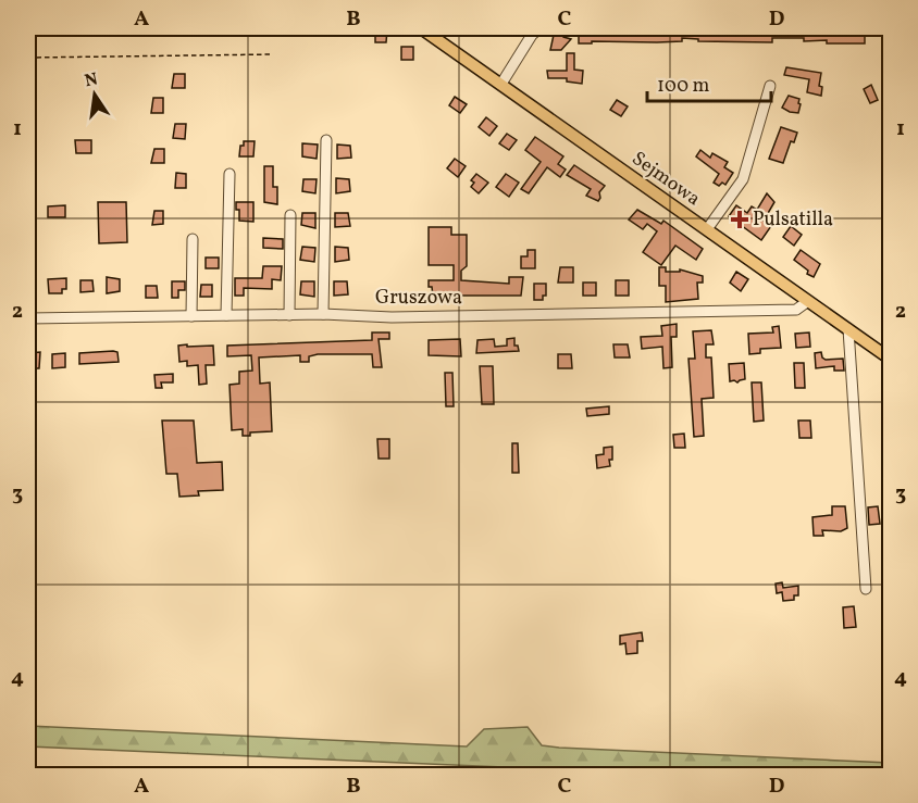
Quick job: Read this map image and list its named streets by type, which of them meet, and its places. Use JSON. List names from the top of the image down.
{
  "streets": {
    "main road": ["Sejmowa"],
    "street": ["Gruszowa"]
  },
  "crossings": [
    ["Sejmowa", "Gruszowa"]
  ],
  "places": {
    "health": ["Pulsatilla"]
  },
  "scale_bar": "100 m",
  "north": "top",
  "grid": {
    "columns": [
      "A",
      "B",
      "C",
      "D"
    ],
    "rows": [
      "1",
      "2",
      "3",
      "4"
    ]
  }
}
